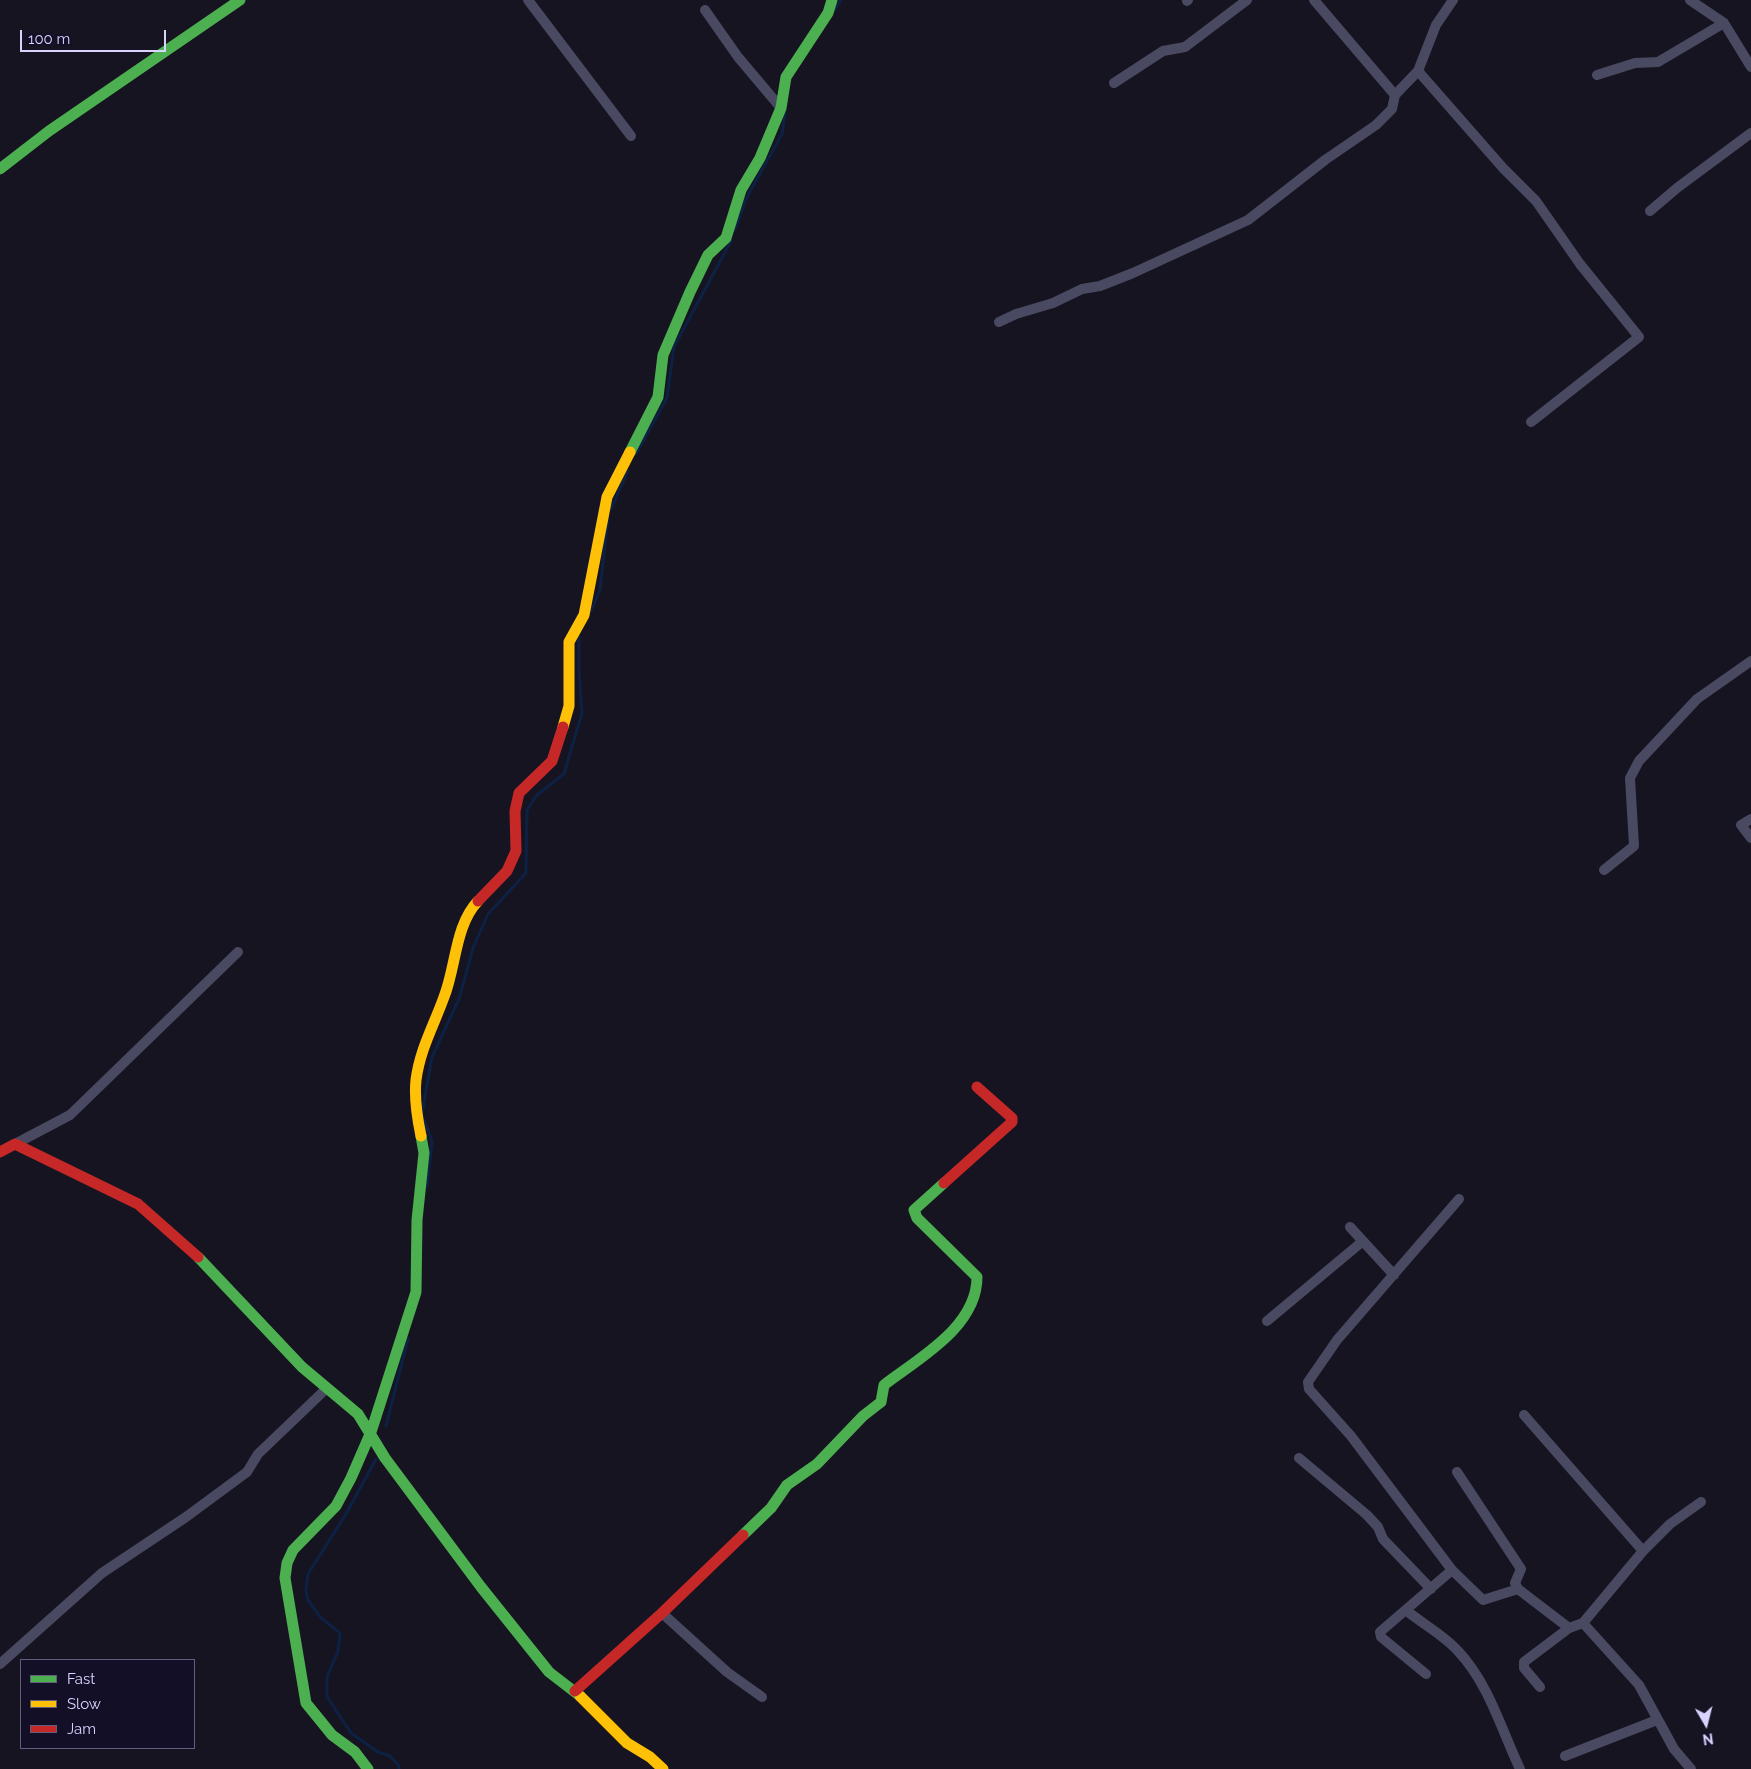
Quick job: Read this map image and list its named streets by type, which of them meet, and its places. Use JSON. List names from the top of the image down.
{
  "legend": ["Fast", "Slow", "Jam"],
  "scale_bar": "100 m",
  "north": "bottom"
}
